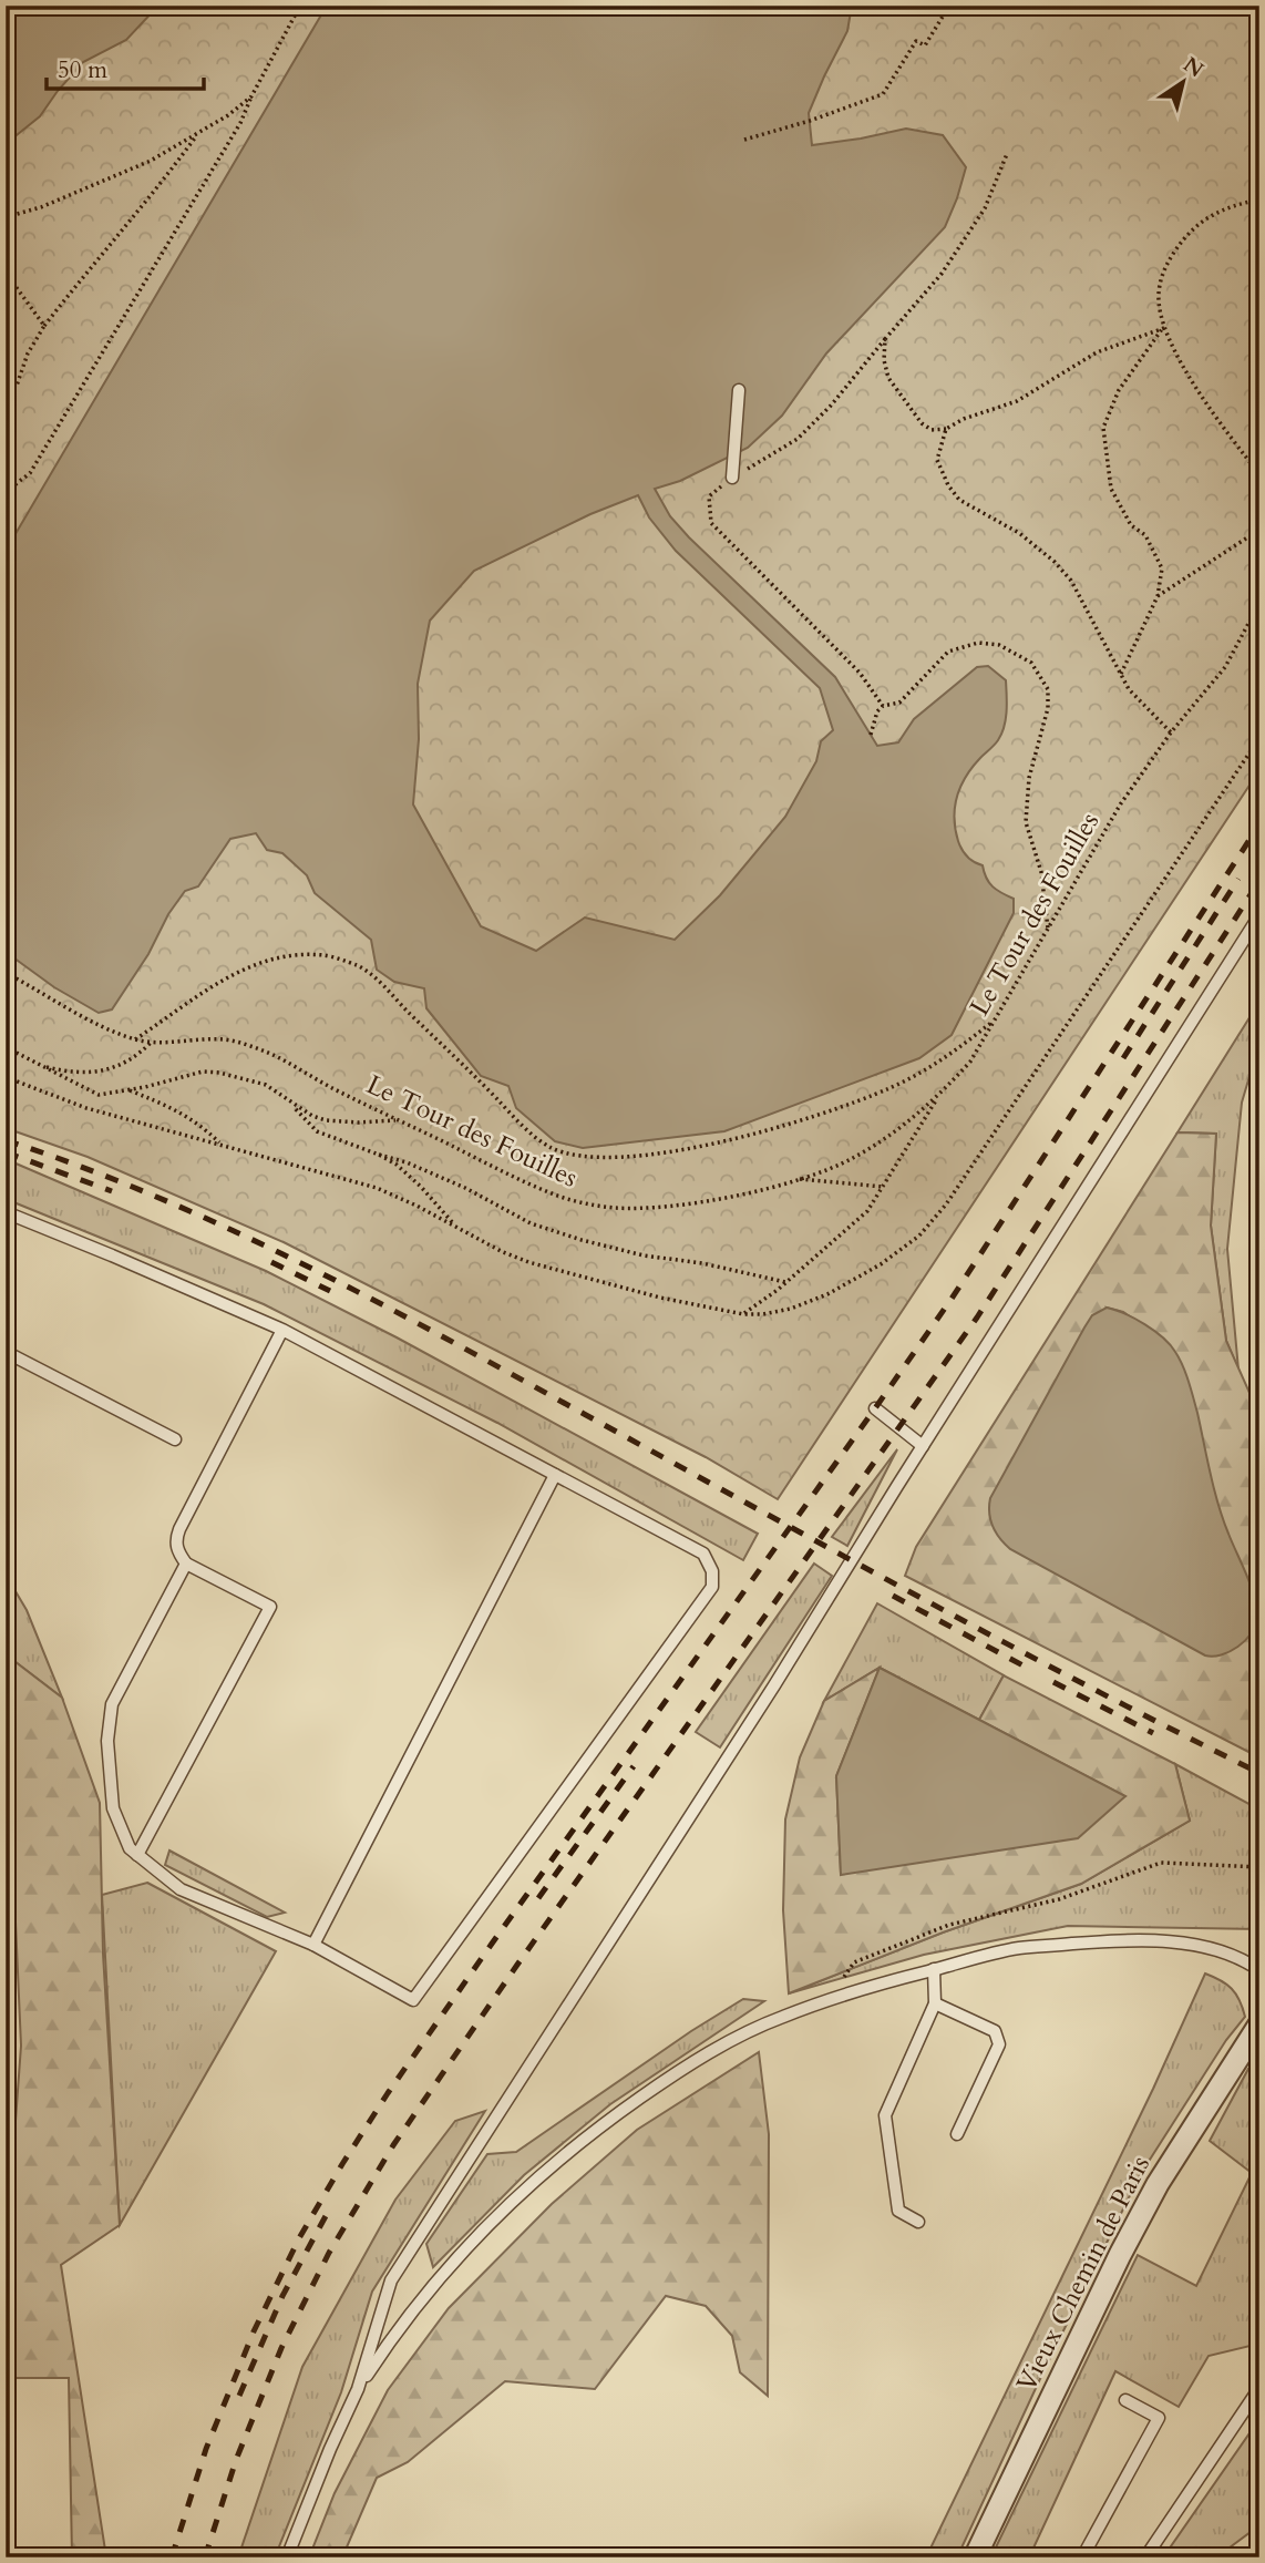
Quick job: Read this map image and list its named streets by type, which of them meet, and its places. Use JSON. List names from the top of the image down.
{
  "streets": {
    "street": ["Vieux Chemin de Paris"],
    "path": ["Le Tour des Fouilles"]
  },
  "scale_bar": "50 m",
  "north": "top right"
}
